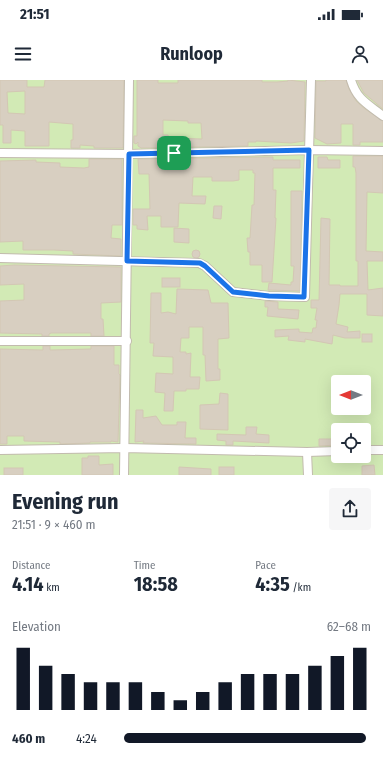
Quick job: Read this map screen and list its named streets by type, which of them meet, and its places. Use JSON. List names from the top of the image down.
{
  "north": "left",
  "page": {
    "status": "21:51",
    "header": "Runloop",
    "heading": ["Evening run", "21:51 · 9 × 460 m"],
    "stats": [
      ["Distance", "4.14 km"],
      ["Time", "18:58"],
      ["Pace", "4:35 /km"]
    ],
    "chart": ["Elevation", "62–68 m"],
    "list": [
      {
        "name": "460 m",
        "note": "4:24"
      }
    ]
  }
}
